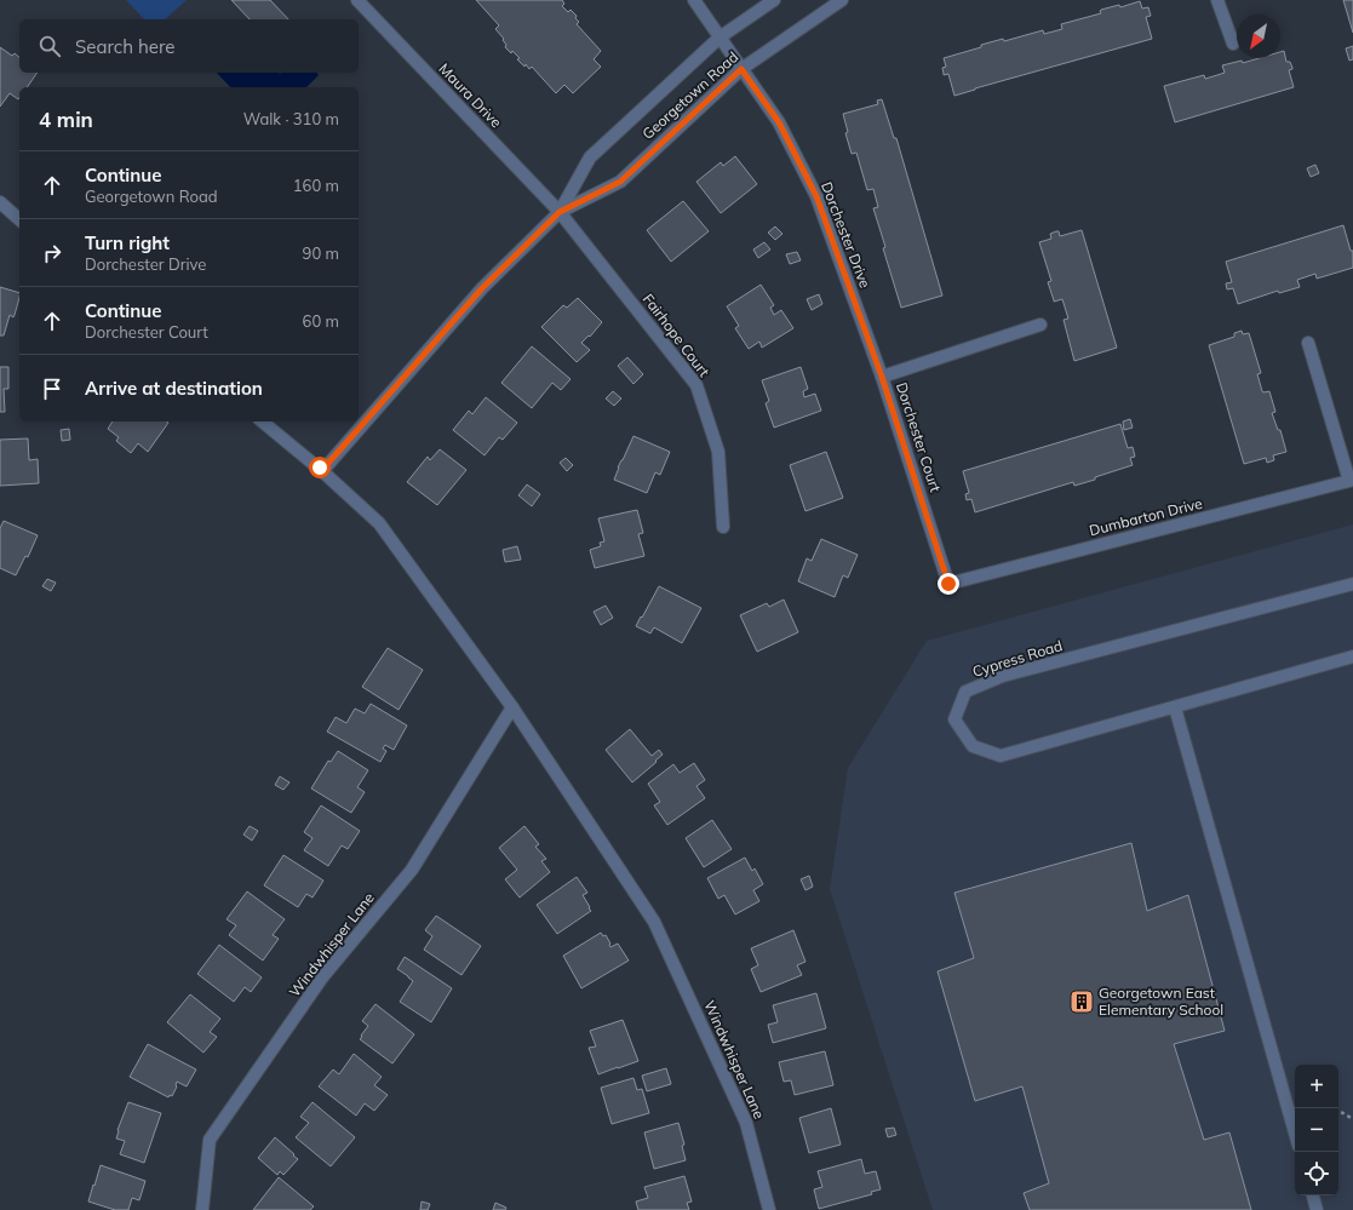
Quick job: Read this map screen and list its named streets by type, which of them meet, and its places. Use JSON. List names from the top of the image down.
{
  "streets": {
    "street": [
      "Maura Drive",
      "Georgetown Road",
      "Dorchester Drive",
      "Fairhope Court",
      "Dorchester Court",
      "Dumbarton Drive",
      "Cypress Road",
      "Windwhisper Lane"
    ]
  },
  "crossings": [
    ["Maura Drive", "Georgetown Road"],
    ["Maura Drive", "Fairhope Court"],
    ["Georgetown Road", "Dorchester Drive"],
    ["Georgetown Road", "Fairhope Court"],
    ["Georgetown Road", "Windwhisper Lane"],
    ["Dorchester Drive", "Dorchester Court"],
    ["Dorchester Court", "Dumbarton Drive"]
  ],
  "places": {
    "building": ["Georgetown East Elementary School"]
  },
  "north": "bottom left",
  "page": {
    "search": "Search here",
    "heading": ["4 min", "Walk · 310 m"],
    "list": [
      ["Continue", "Georgetown Road", "160 m"],
      ["Turn right", "Dorchester Drive", "90 m"],
      ["Continue", "Dorchester Court", "60 m"],
      "Arrive at destination"
    ],
    "map_buttons": ["+", "−"]
  }
}
